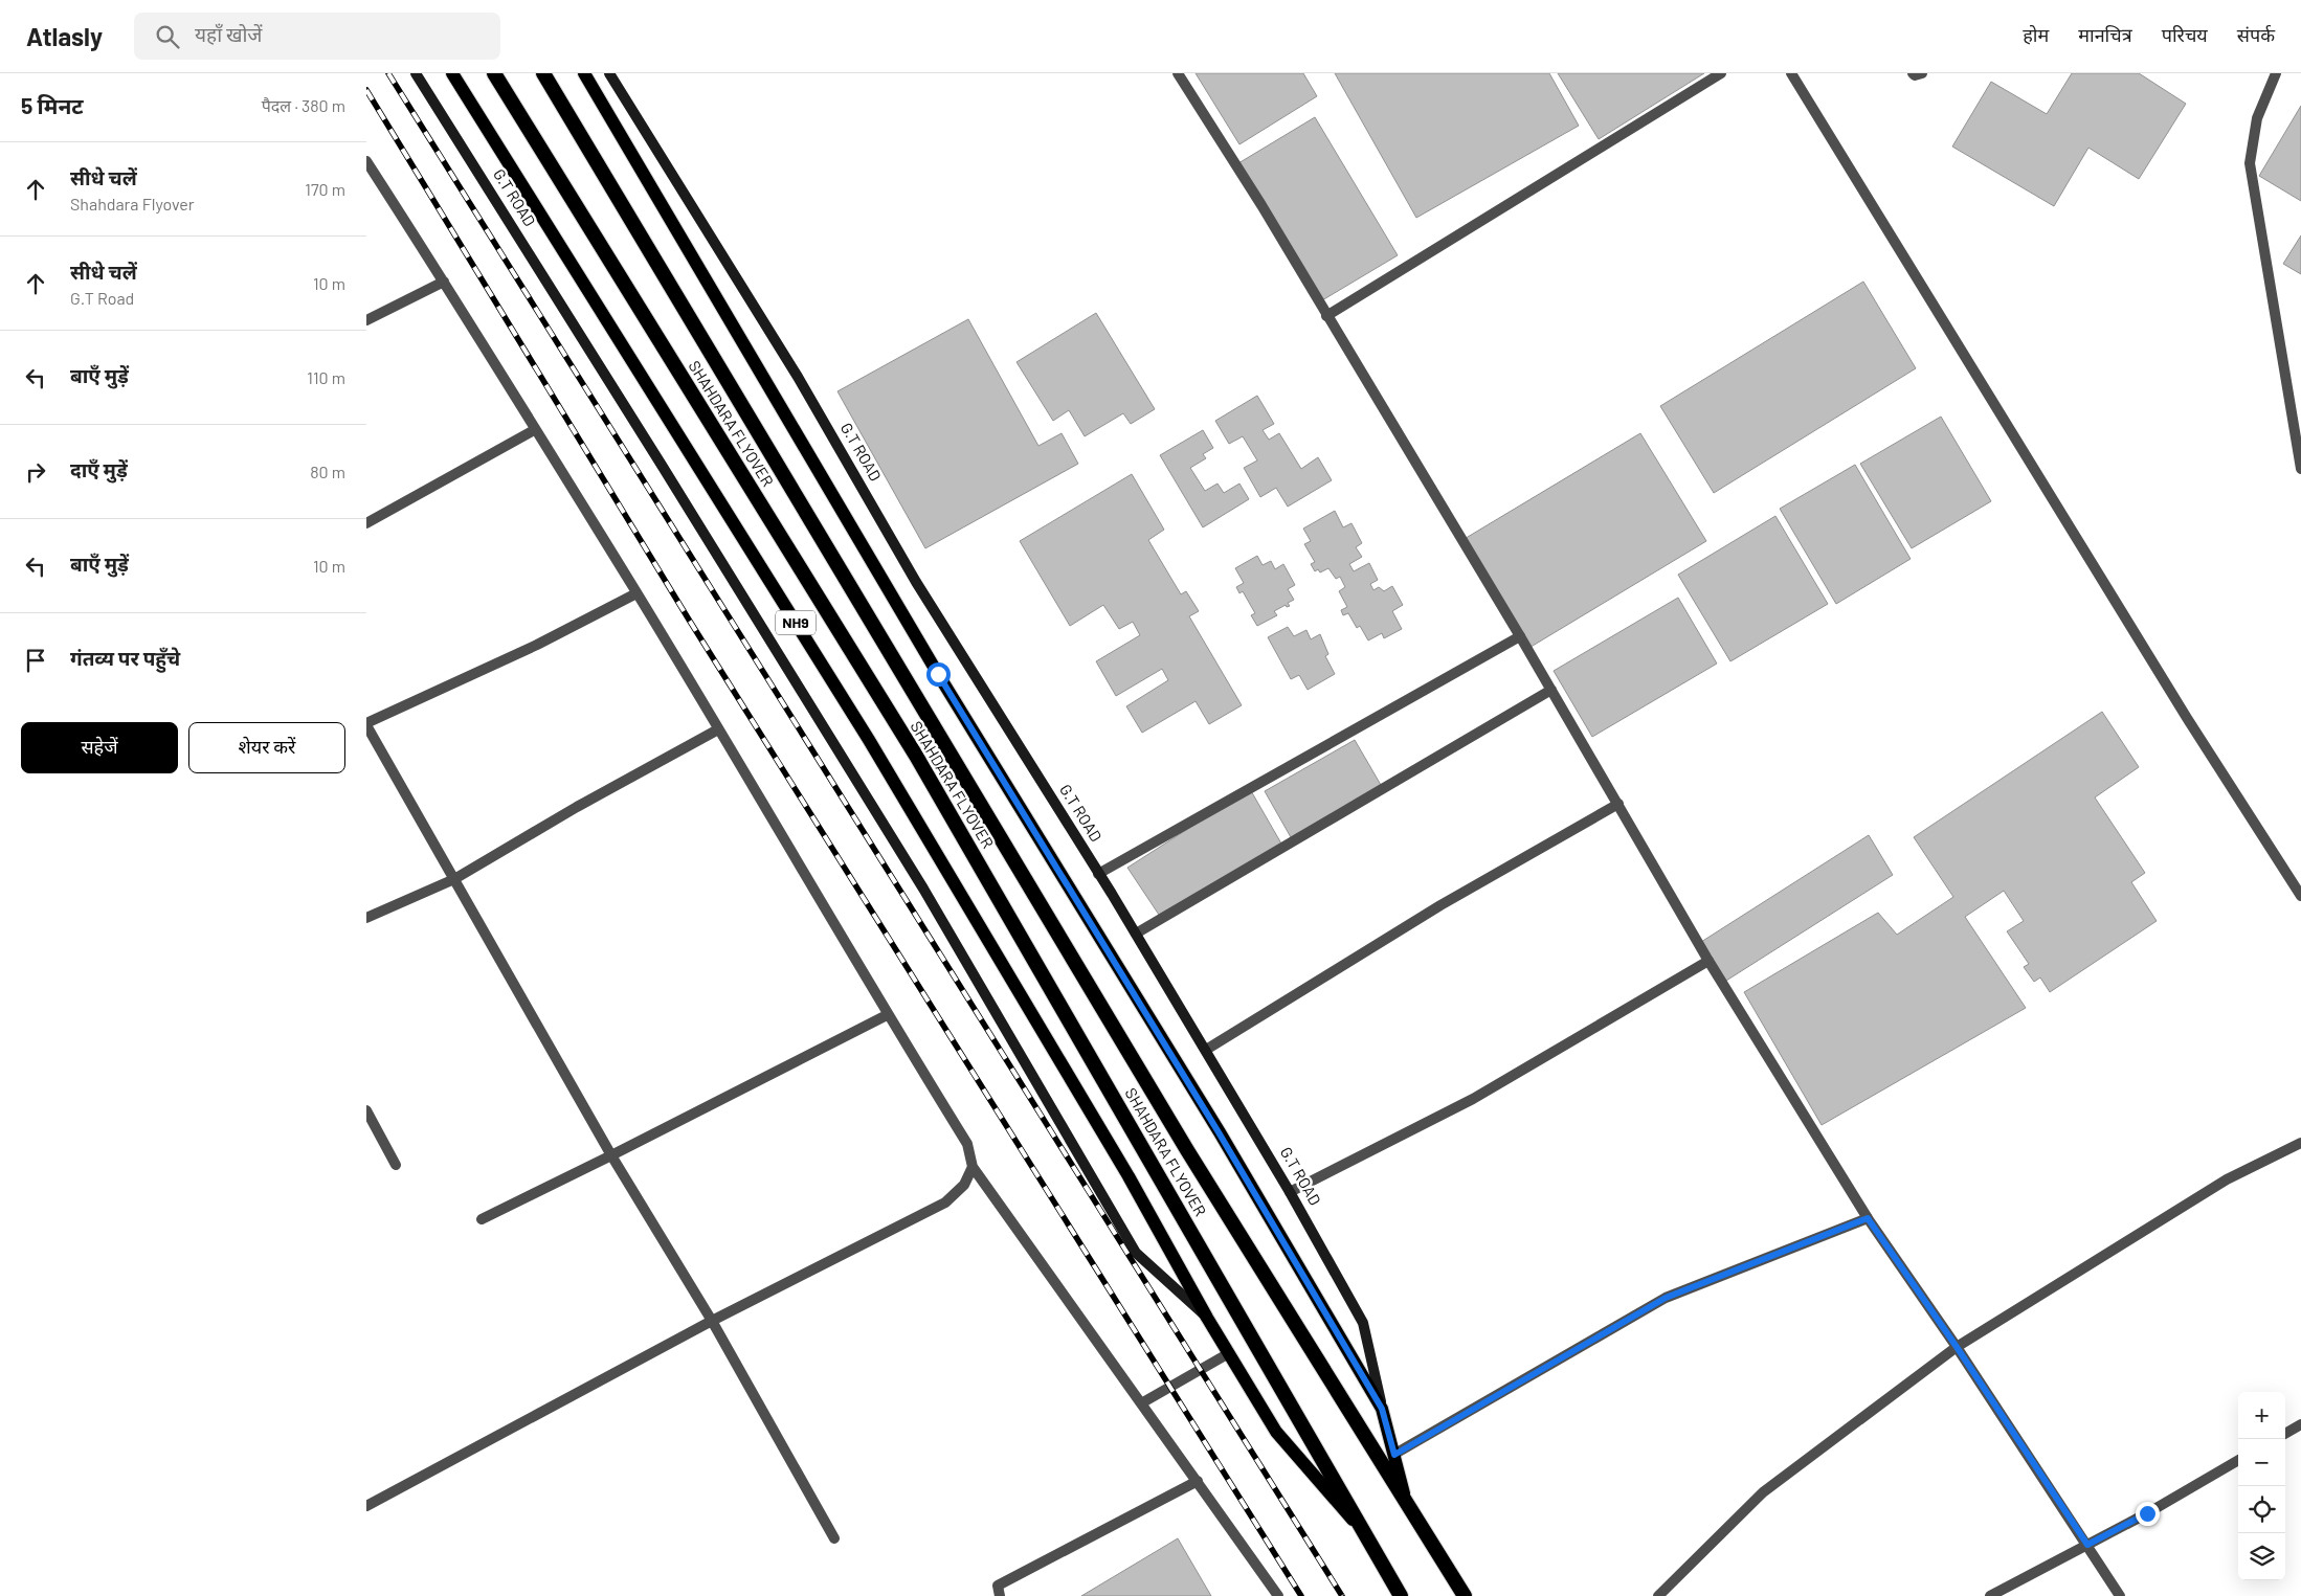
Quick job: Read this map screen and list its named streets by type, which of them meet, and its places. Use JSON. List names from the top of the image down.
{
  "streets": {
    "highway": ["G.T ROAD", "SHAHDARA FLYOVER"],
    "main road": ["NH9"]
  },
  "crossings": [
    ["G.T ROAD", "SHAHDARA FLYOVER"],
    ["G.T ROAD", "NH9"]
  ],
  "page": {
    "header": "Atlasly",
    "search": "यहाँ खोजें",
    "nav": [
      "होम",
      "मानचित्र",
      "परिचय",
      "संपर्क"
    ],
    "heading": ["5 मिनट", "पैदल · 380 m"],
    "list": [
      ["सीधे चलें", "Shahdara Flyover", "170 m"],
      ["सीधे चलें", "G.T Road", "10 m"],
      ["बाएँ मुड़ें", "110 m"],
      ["दाएँ मुड़ें", "80 m"],
      ["बाएँ मुड़ें", "10 m"],
      "गंतव्य पर पहुँचे"
    ],
    "buttons": ["सहेजें", "शेयर करें"],
    "map_buttons": ["+", "−"]
  }
}
